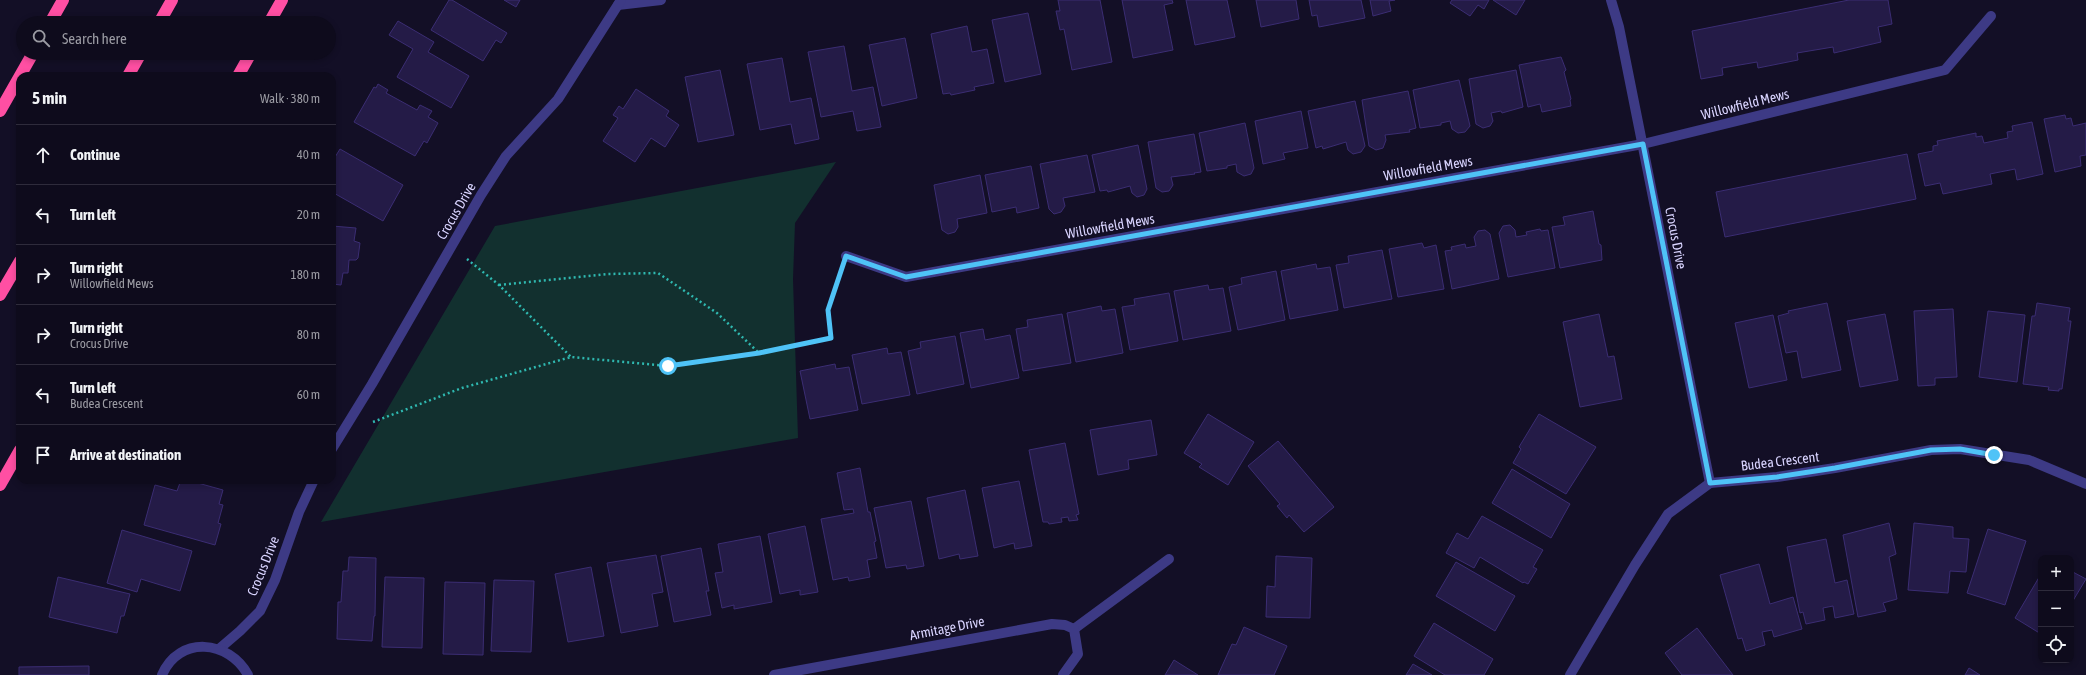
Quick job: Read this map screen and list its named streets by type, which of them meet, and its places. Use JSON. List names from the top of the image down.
{
  "streets": {
    "street": [
      "Willowfield Mews",
      "Crocus Drive",
      "Budea Crescent",
      "Armitage Drive"
    ]
  },
  "crossings": [
    ["Willowfield Mews", "Crocus Drive"],
    ["Crocus Drive", "Budea Crescent"]
  ],
  "page": {
    "search": "Search here",
    "heading": ["5 min", "Walk · 380 m"],
    "list": [
      ["Continue", "40 m"],
      ["Turn left", "20 m"],
      ["Turn right", "Willowfield Mews", "180 m"],
      ["Turn right", "Crocus Drive", "80 m"],
      ["Turn left", "Budea Crescent", "60 m"],
      "Arrive at destination"
    ],
    "map_buttons": ["+", "−"]
  }
}
